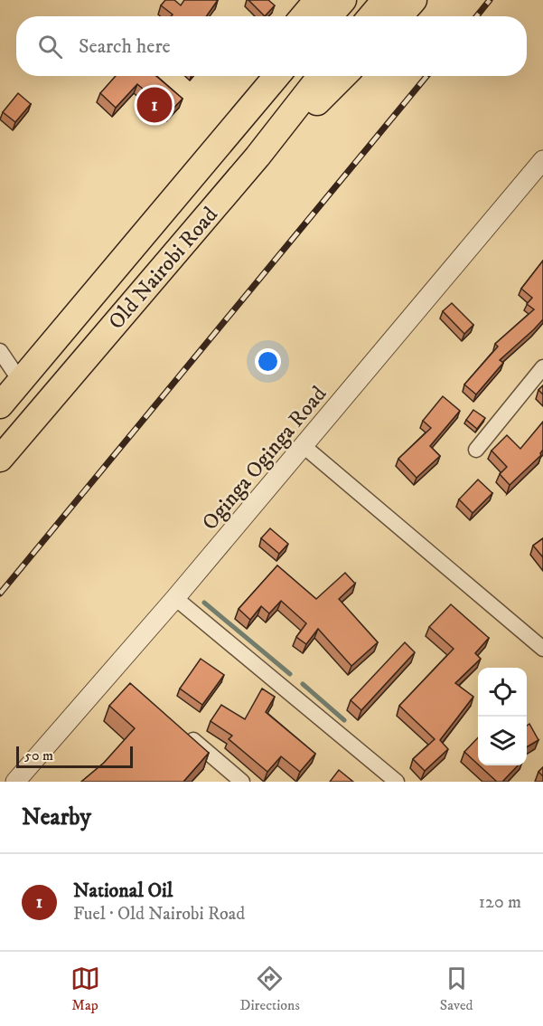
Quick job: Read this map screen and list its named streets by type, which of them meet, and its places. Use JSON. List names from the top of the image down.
{
  "streets": {
    "highway": ["Old Nairobi Road"],
    "street": ["Oginga Oginga Road"]
  },
  "scale_bar": "50 m",
  "page": {
    "search": "Search here",
    "pins": "1",
    "scale": "50 m",
    "heading": "Nearby",
    "list": [
      {
        "mark": "1",
        "name": "National Oil",
        "note": "Fuel · Old Nairobi Road",
        "value": "120 m"
      }
    ],
    "nav": ["Map", "Directions", "Saved"]
  }
}
